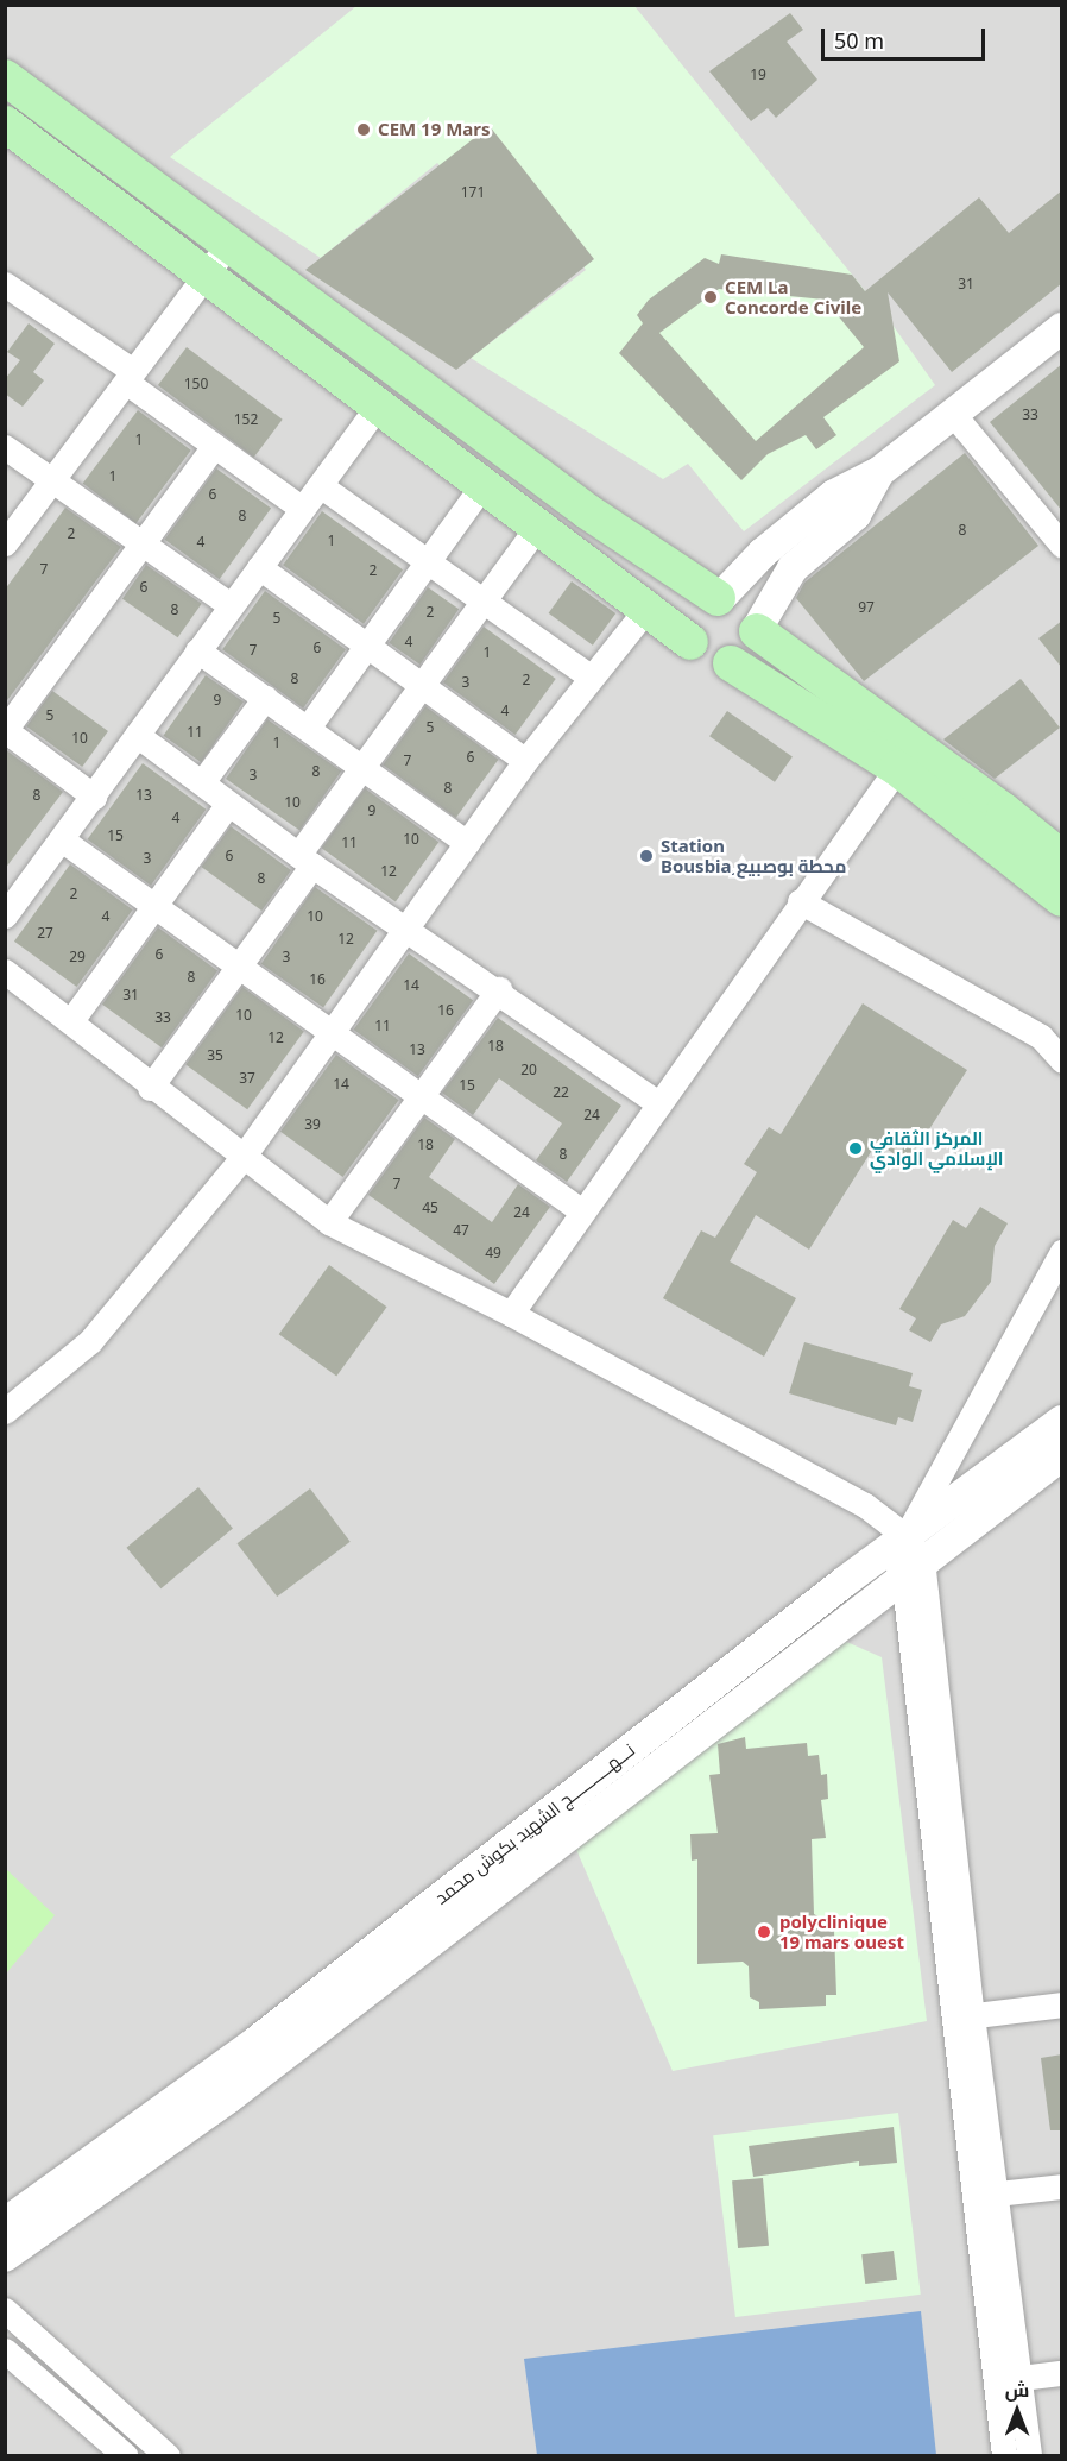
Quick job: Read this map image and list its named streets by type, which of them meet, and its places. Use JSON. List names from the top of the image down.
{
  "streets": {
    "street": ["نـــهـــــــــــج الشهيد بكوش محمد"]
  },
  "places": [
    "CEM 19 Mars",
    "CEM La Concorde Civile",
    "Station Bousbia,محطة بوصبيع",
    "المركز الثقافي الإسلامي الوادي",
    "polyclinique 19 mars ouest"
  ],
  "house_numbers": [
    "19",
    "171",
    "31",
    "150",
    "33",
    "152",
    "1",
    "1",
    "6",
    "8",
    "8",
    "2",
    "1",
    "4",
    "7",
    "2",
    "6",
    "97",
    "8",
    "2",
    "5",
    "4",
    "6",
    "7",
    "1",
    "8",
    "2",
    "3",
    "9",
    "4",
    "5",
    "5",
    "11",
    "10",
    "1",
    "6",
    "7",
    "8",
    "3",
    "8",
    "8",
    "13",
    "10",
    "9",
    "4",
    "15",
    "10",
    "11",
    "6",
    "3",
    "12",
    "8",
    "2",
    "4",
    "10",
    "27",
    "12",
    "6",
    "29",
    "3",
    "8",
    "16",
    "14",
    "31",
    "16",
    "10",
    "33",
    "11",
    "12",
    "18",
    "13",
    "35",
    "20",
    "37",
    "14",
    "15",
    "22",
    "24",
    "39",
    "18",
    "8",
    "7",
    "45",
    "24",
    "47",
    "49"
  ],
  "scale_bar": "50 m",
  "north": "top"
}
